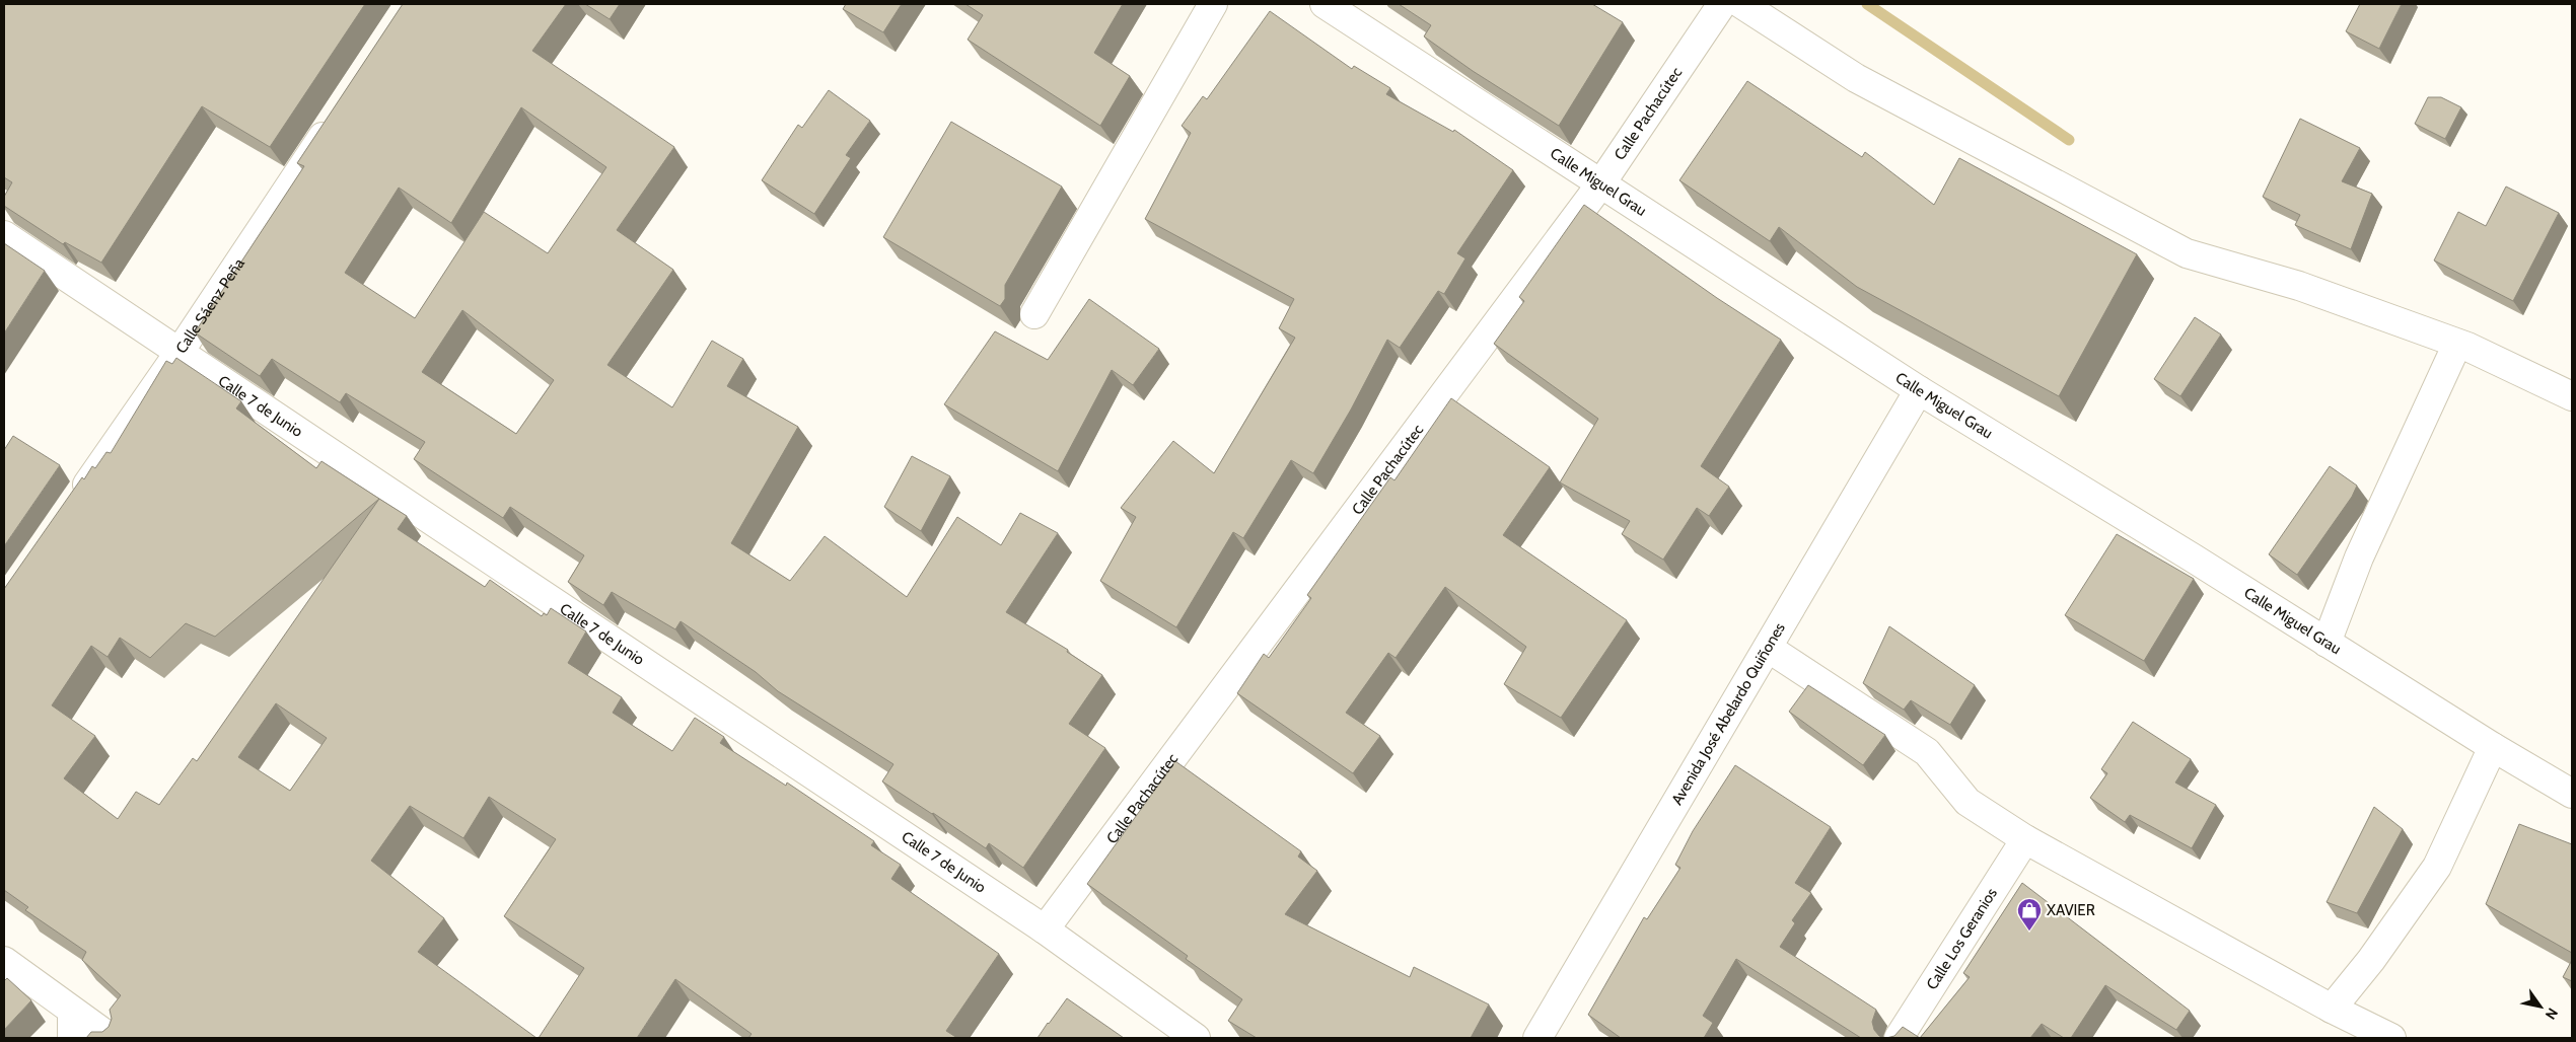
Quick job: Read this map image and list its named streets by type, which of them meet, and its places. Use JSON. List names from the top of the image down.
{
  "streets": {
    "street": [
      "Calle Pachacútec",
      "Calle Miguel Grau",
      "Calle Sáenz Peña",
      "Calle 7 de Junio",
      "Avenida José Abelardo Quiñones",
      "Calle Los Geranios"
    ]
  },
  "crossings": [
    ["Calle Pachacútec", "Calle Miguel Grau"],
    ["Calle Pachacútec", "Calle 7 de Junio"],
    ["Calle Miguel Grau", "Avenida José Abelardo Quiñones"],
    ["Calle Sáenz Peña", "Calle 7 de Junio"]
  ],
  "places": {
    "shop": ["XAVIER"]
  },
  "north": "bottom right"
}
